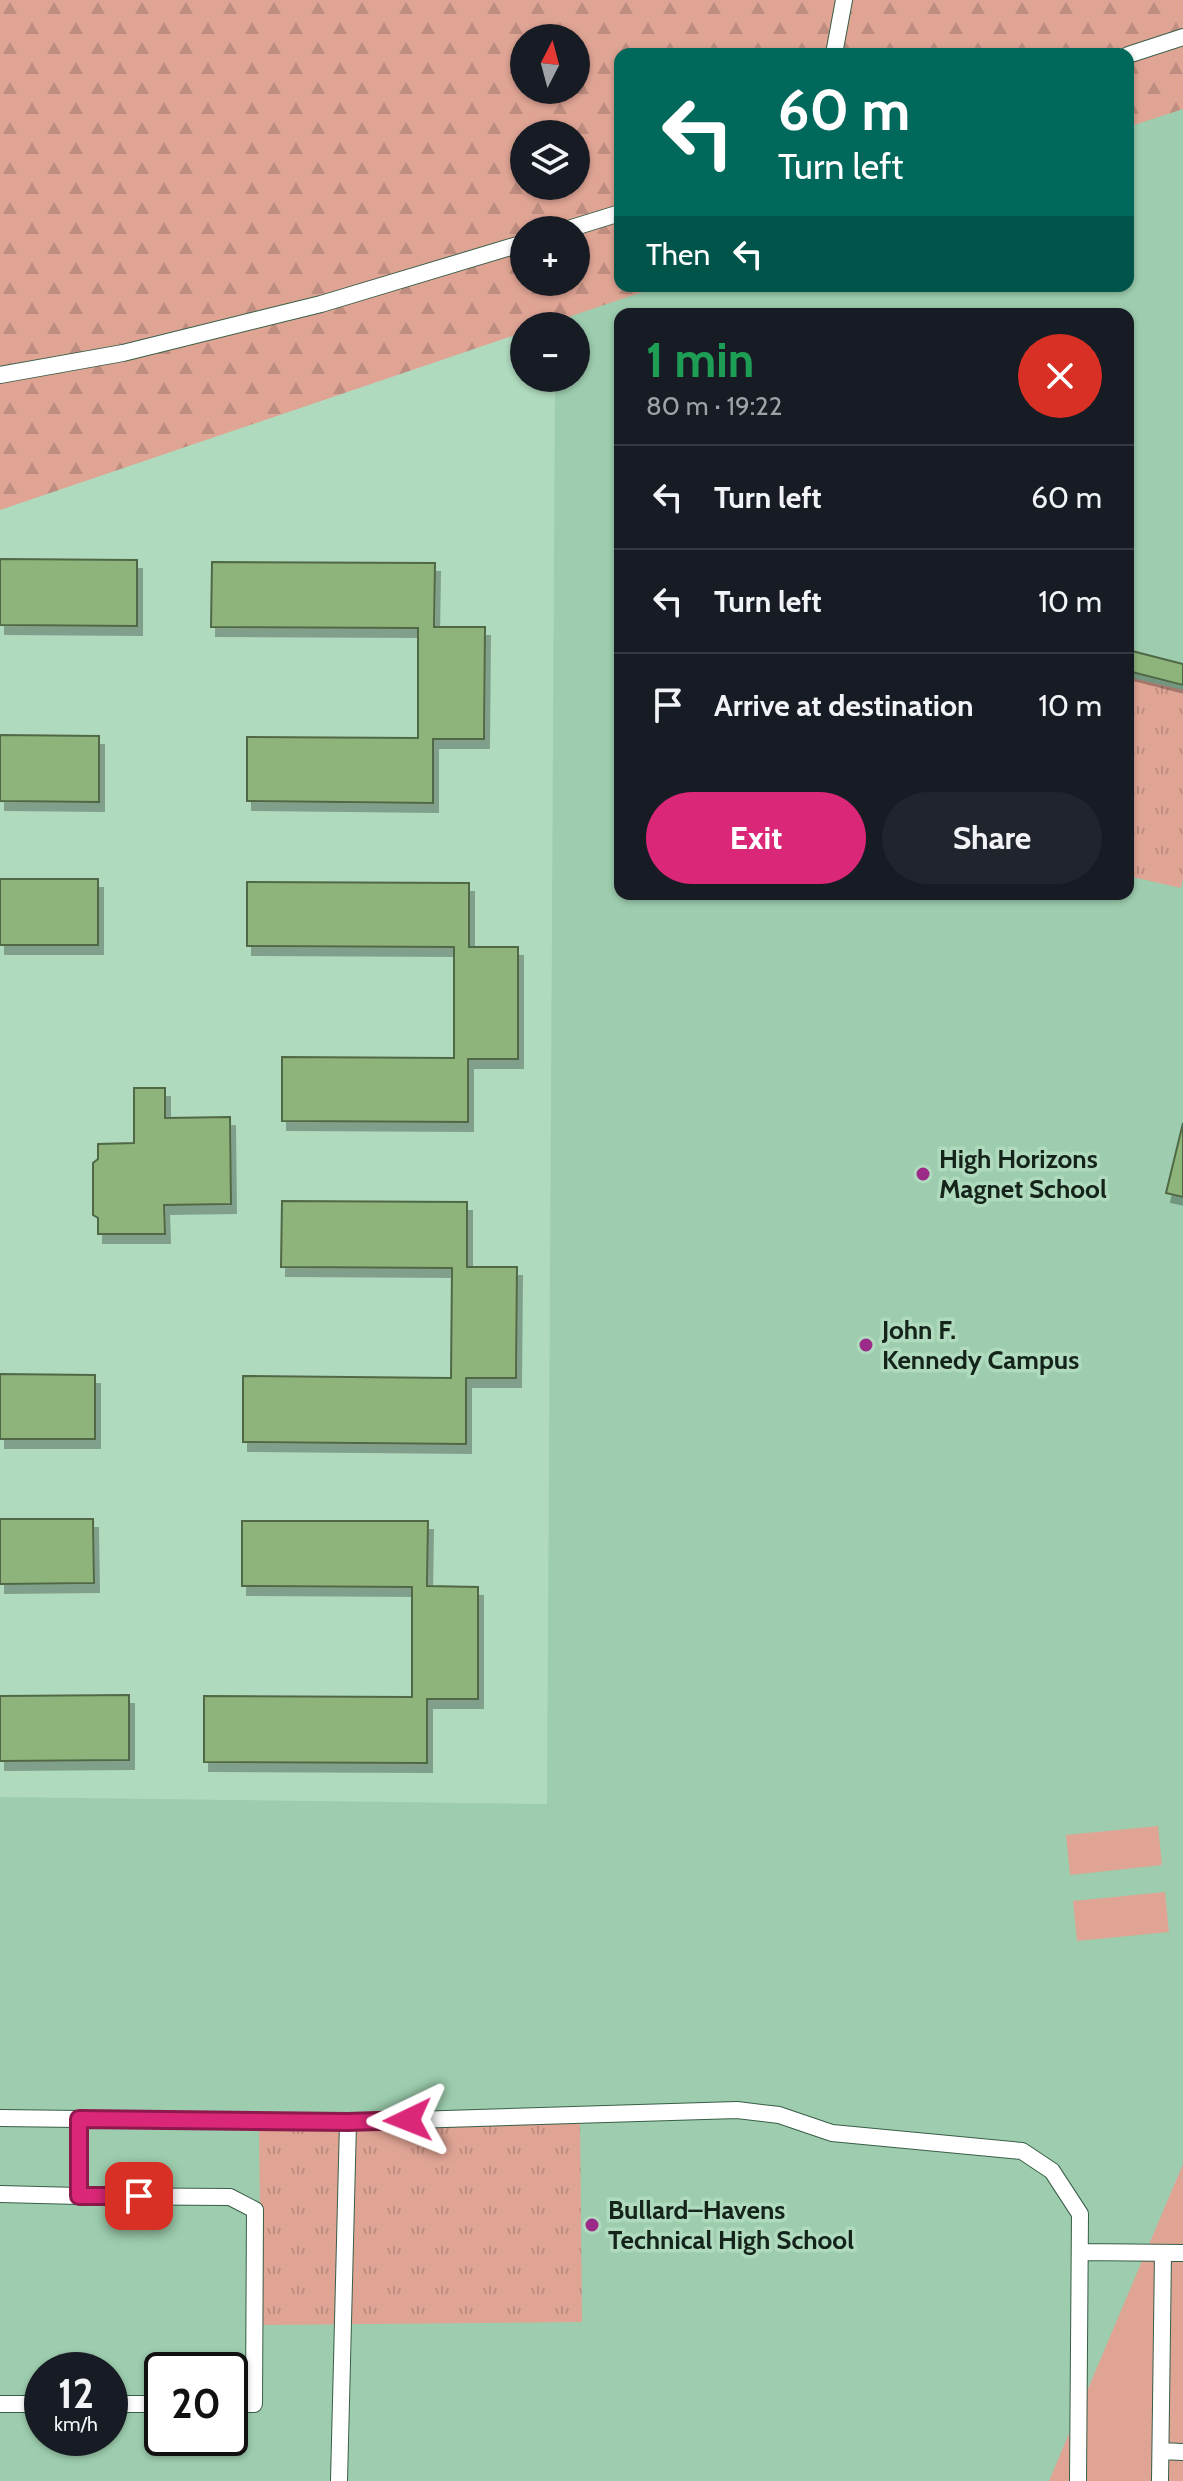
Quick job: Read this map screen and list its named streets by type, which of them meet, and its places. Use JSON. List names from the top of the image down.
{
  "places": ["High Horizons Magnet School", "John F. Kennedy Campus", "Bullard–Havens Technical High School"],
  "north": "top",
  "page": {
    "map_buttons": ["+", "−"],
    "turn": ["60 m", "Turn left"],
    "then": "Then",
    "heading": ["1 min", "80 m · 19:22"],
    "list": [
      {
        "name": "Turn left",
        "value": "60 m"
      },
      {
        "name": "Turn left",
        "value": "10 m"
      },
      {
        "name": "Arrive at destination",
        "value": "10 m"
      }
    ],
    "buttons": ["Exit", "Share"],
    "speed": "12 km/h",
    "limit": "20"
  }
}
